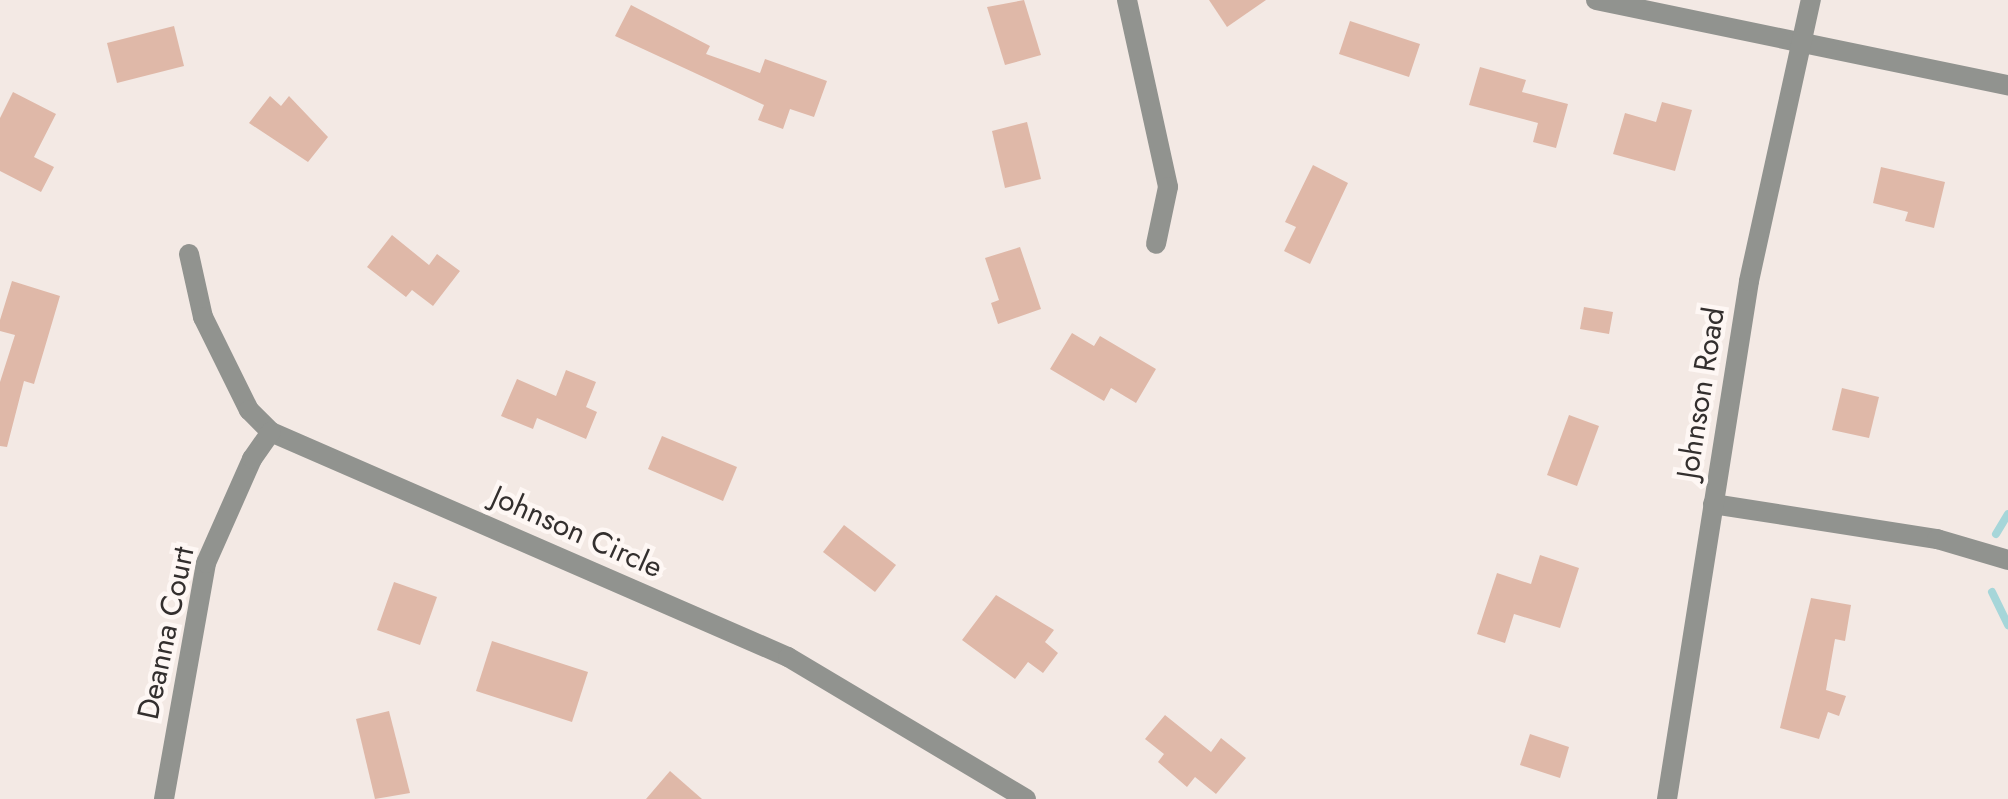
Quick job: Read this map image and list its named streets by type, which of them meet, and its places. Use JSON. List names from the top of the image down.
{
  "streets": {
    "street": ["Johnson Road", "Johnson Circle", "Deanna Court"]
  },
  "crossings": [
    ["Johnson Circle", "Deanna Court"]
  ]
}
